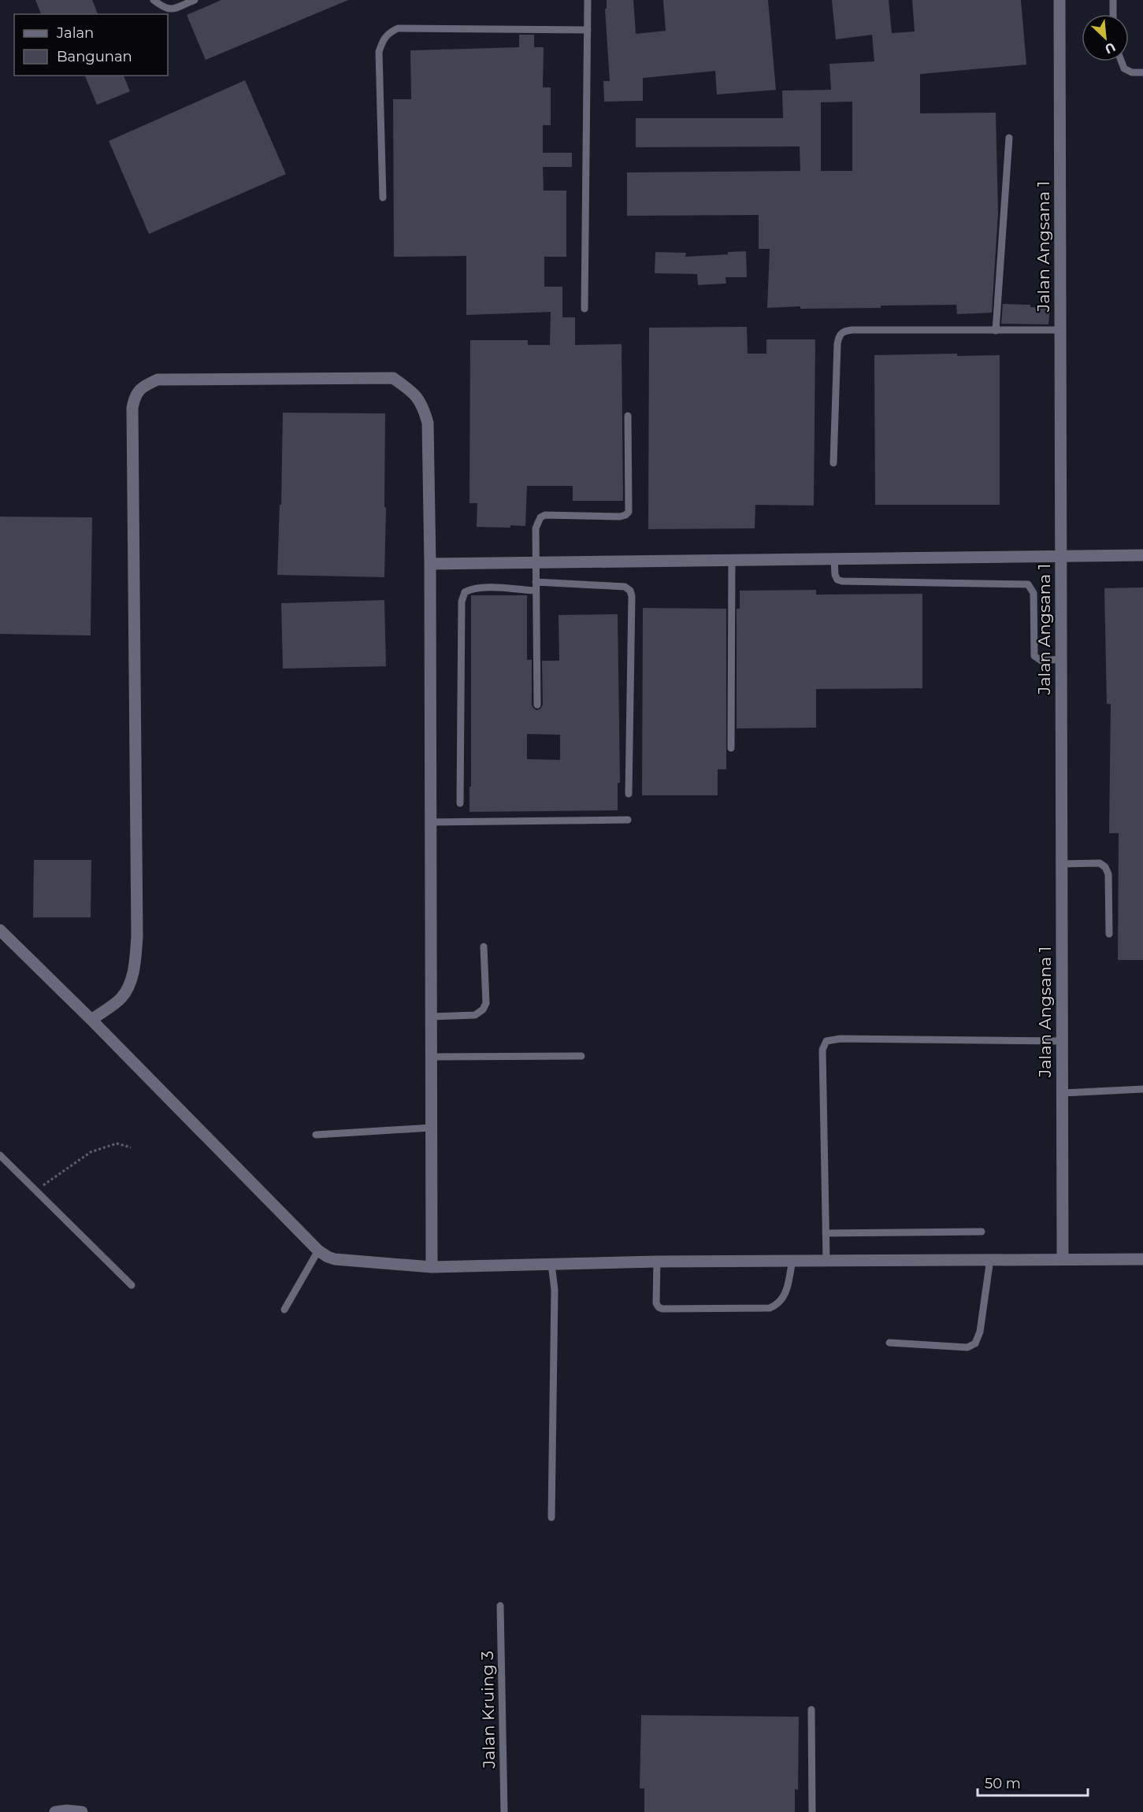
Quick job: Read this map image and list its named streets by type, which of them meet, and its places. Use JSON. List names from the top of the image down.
{
  "streets": {
    "street": ["Jalan Angsana 1"],
    "lane": ["Jalan Kruing 3"]
  },
  "legend": ["Jalan", "Bangunan"],
  "scale_bar": "50 m",
  "north": "bottom right"
}
